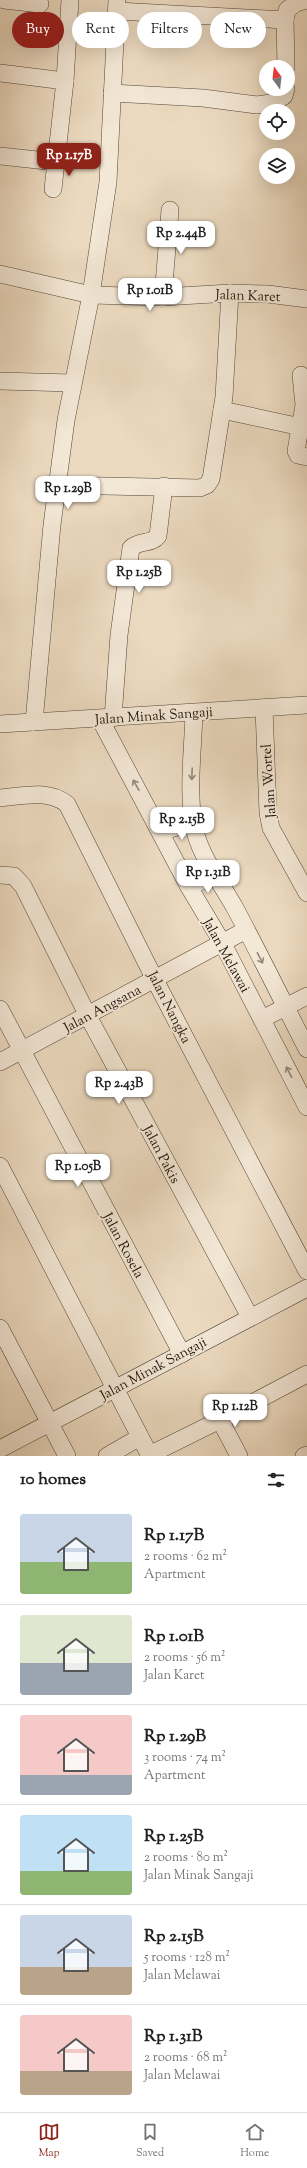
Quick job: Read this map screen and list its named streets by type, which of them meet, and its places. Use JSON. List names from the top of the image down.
{
  "streets": {
    "street": [
      "Jalan Karet",
      "Jalan Minak Sangaji",
      "Jalan Wortel",
      "Jalan Melawai",
      "Jalan Nangka",
      "Jalan Angsana",
      "Jalan Pakis",
      "Jalan Rosela"
    ]
  },
  "crossings": [
    ["Jalan Minak Sangaji", "Jalan Wortel"],
    ["Jalan Minak Sangaji", "Jalan Melawai"],
    ["Jalan Minak Sangaji", "Jalan Pakis"],
    ["Jalan Minak Sangaji", "Jalan Rosela"],
    ["Jalan Melawai", "Jalan Angsana"],
    ["Jalan Nangka", "Jalan Angsana"],
    ["Jalan Angsana", "Jalan Pakis"],
    ["Jalan Angsana", "Jalan Rosela"]
  ],
  "north": "top",
  "page": {
    "chip": [
      "Buy",
      "Rent",
      "Filters",
      "New"
    ],
    "price": [
      "Rp 1.17B",
      "Rp 2.44B",
      "Rp 1.01B",
      "Rp 1.29B",
      "Rp 1.25B",
      "Rp 2.15B",
      "Rp 1.31B",
      "Rp 2.43B",
      "Rp 1.05B",
      "Rp 1.12B"
    ],
    "heading": "10 homes",
    "list": [
      {
        "name": "Rp 1.17B",
        "note": "2 rooms · 62 m² · Apartment"
      },
      {
        "name": "Rp 1.01B",
        "note": "2 rooms · 56 m² · Jalan Karet"
      },
      {
        "name": "Rp 1.29B",
        "note": "3 rooms · 74 m² · Apartment"
      },
      {
        "name": "Rp 1.25B",
        "note": "2 rooms · 80 m² · Jalan Minak Sangaji"
      },
      {
        "name": "Rp 2.15B",
        "note": "5 rooms · 128 m² · Jalan Melawai"
      },
      {
        "name": "Rp 1.31B",
        "note": "2 rooms · 68 m² · Jalan Melawai"
      }
    ],
    "tabs": ["Map", "Saved", "Home"]
  }
}
